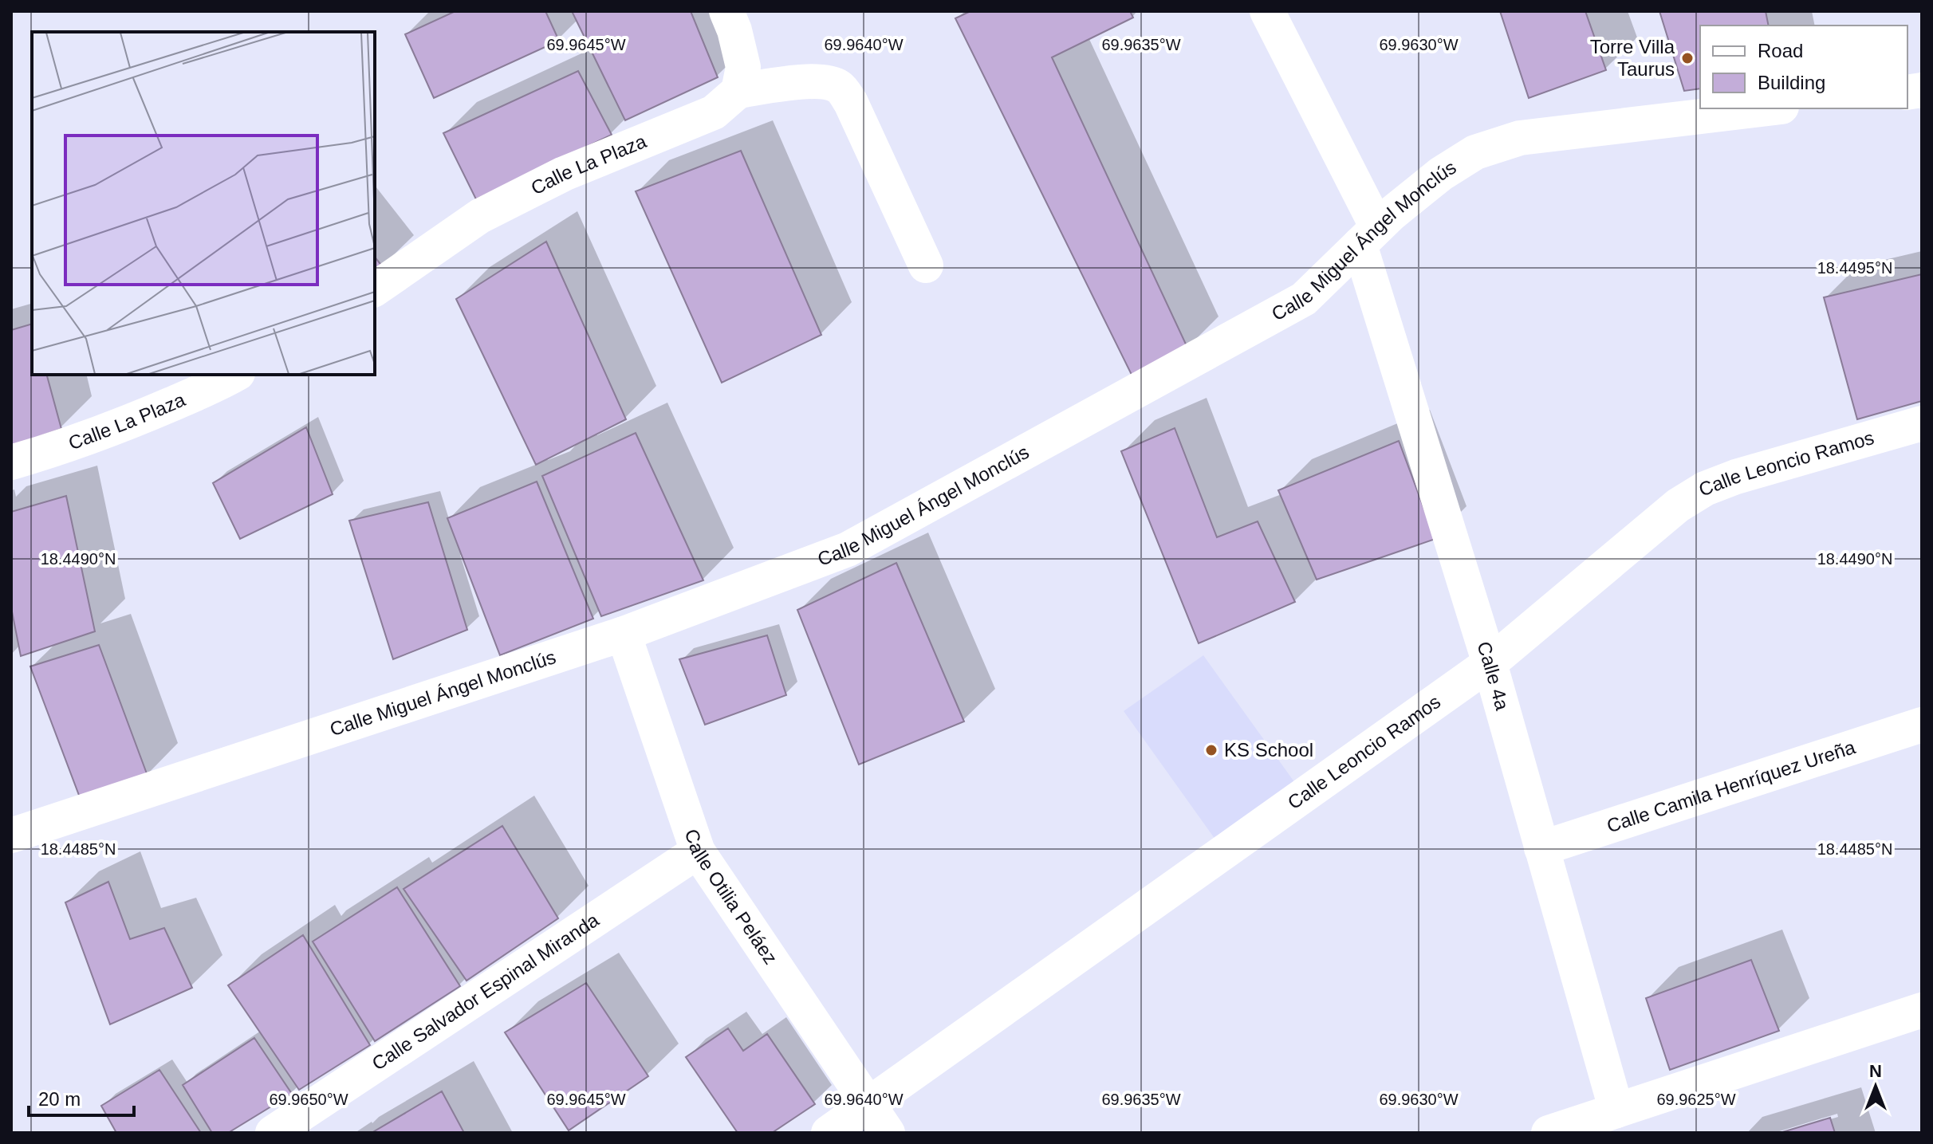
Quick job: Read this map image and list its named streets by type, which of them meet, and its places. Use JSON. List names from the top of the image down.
{
  "streets": {
    "street": [
      "Calle La Plaza",
      "Calle Miguel Ángel Monclús",
      "Calle Leoncio Ramos",
      "Calle 4a",
      "Calle Camila Henríquez Ureña",
      "Calle Otilia Peláez",
      "Calle Salvador Espinal Miranda"
    ]
  },
  "crossings": [
    ["Calle Miguel Ángel Monclús", "Calle 4a"],
    ["Calle Miguel Ángel Monclús", "Calle Otilia Peláez"],
    ["Calle Leoncio Ramos", "Calle 4a"],
    ["Calle Leoncio Ramos", "Calle Otilia Peláez"],
    ["Calle 4a", "Calle Camila Henríquez Ureña"],
    ["Calle Otilia Peláez", "Calle Salvador Espinal Miranda"]
  ],
  "places": ["Torre Villa Taurus", "KS School"],
  "legend": ["Road", "Building"],
  "scale_bar": "20 m",
  "north": "top",
  "coordinates": [
    "69.9645°W",
    "69.9640°W",
    "69.9635°W",
    "69.9630°W",
    "18.4495°N",
    "18.4490°N",
    "18.4485°N",
    "69.9650°W",
    "69.9625°W"
  ]
}
